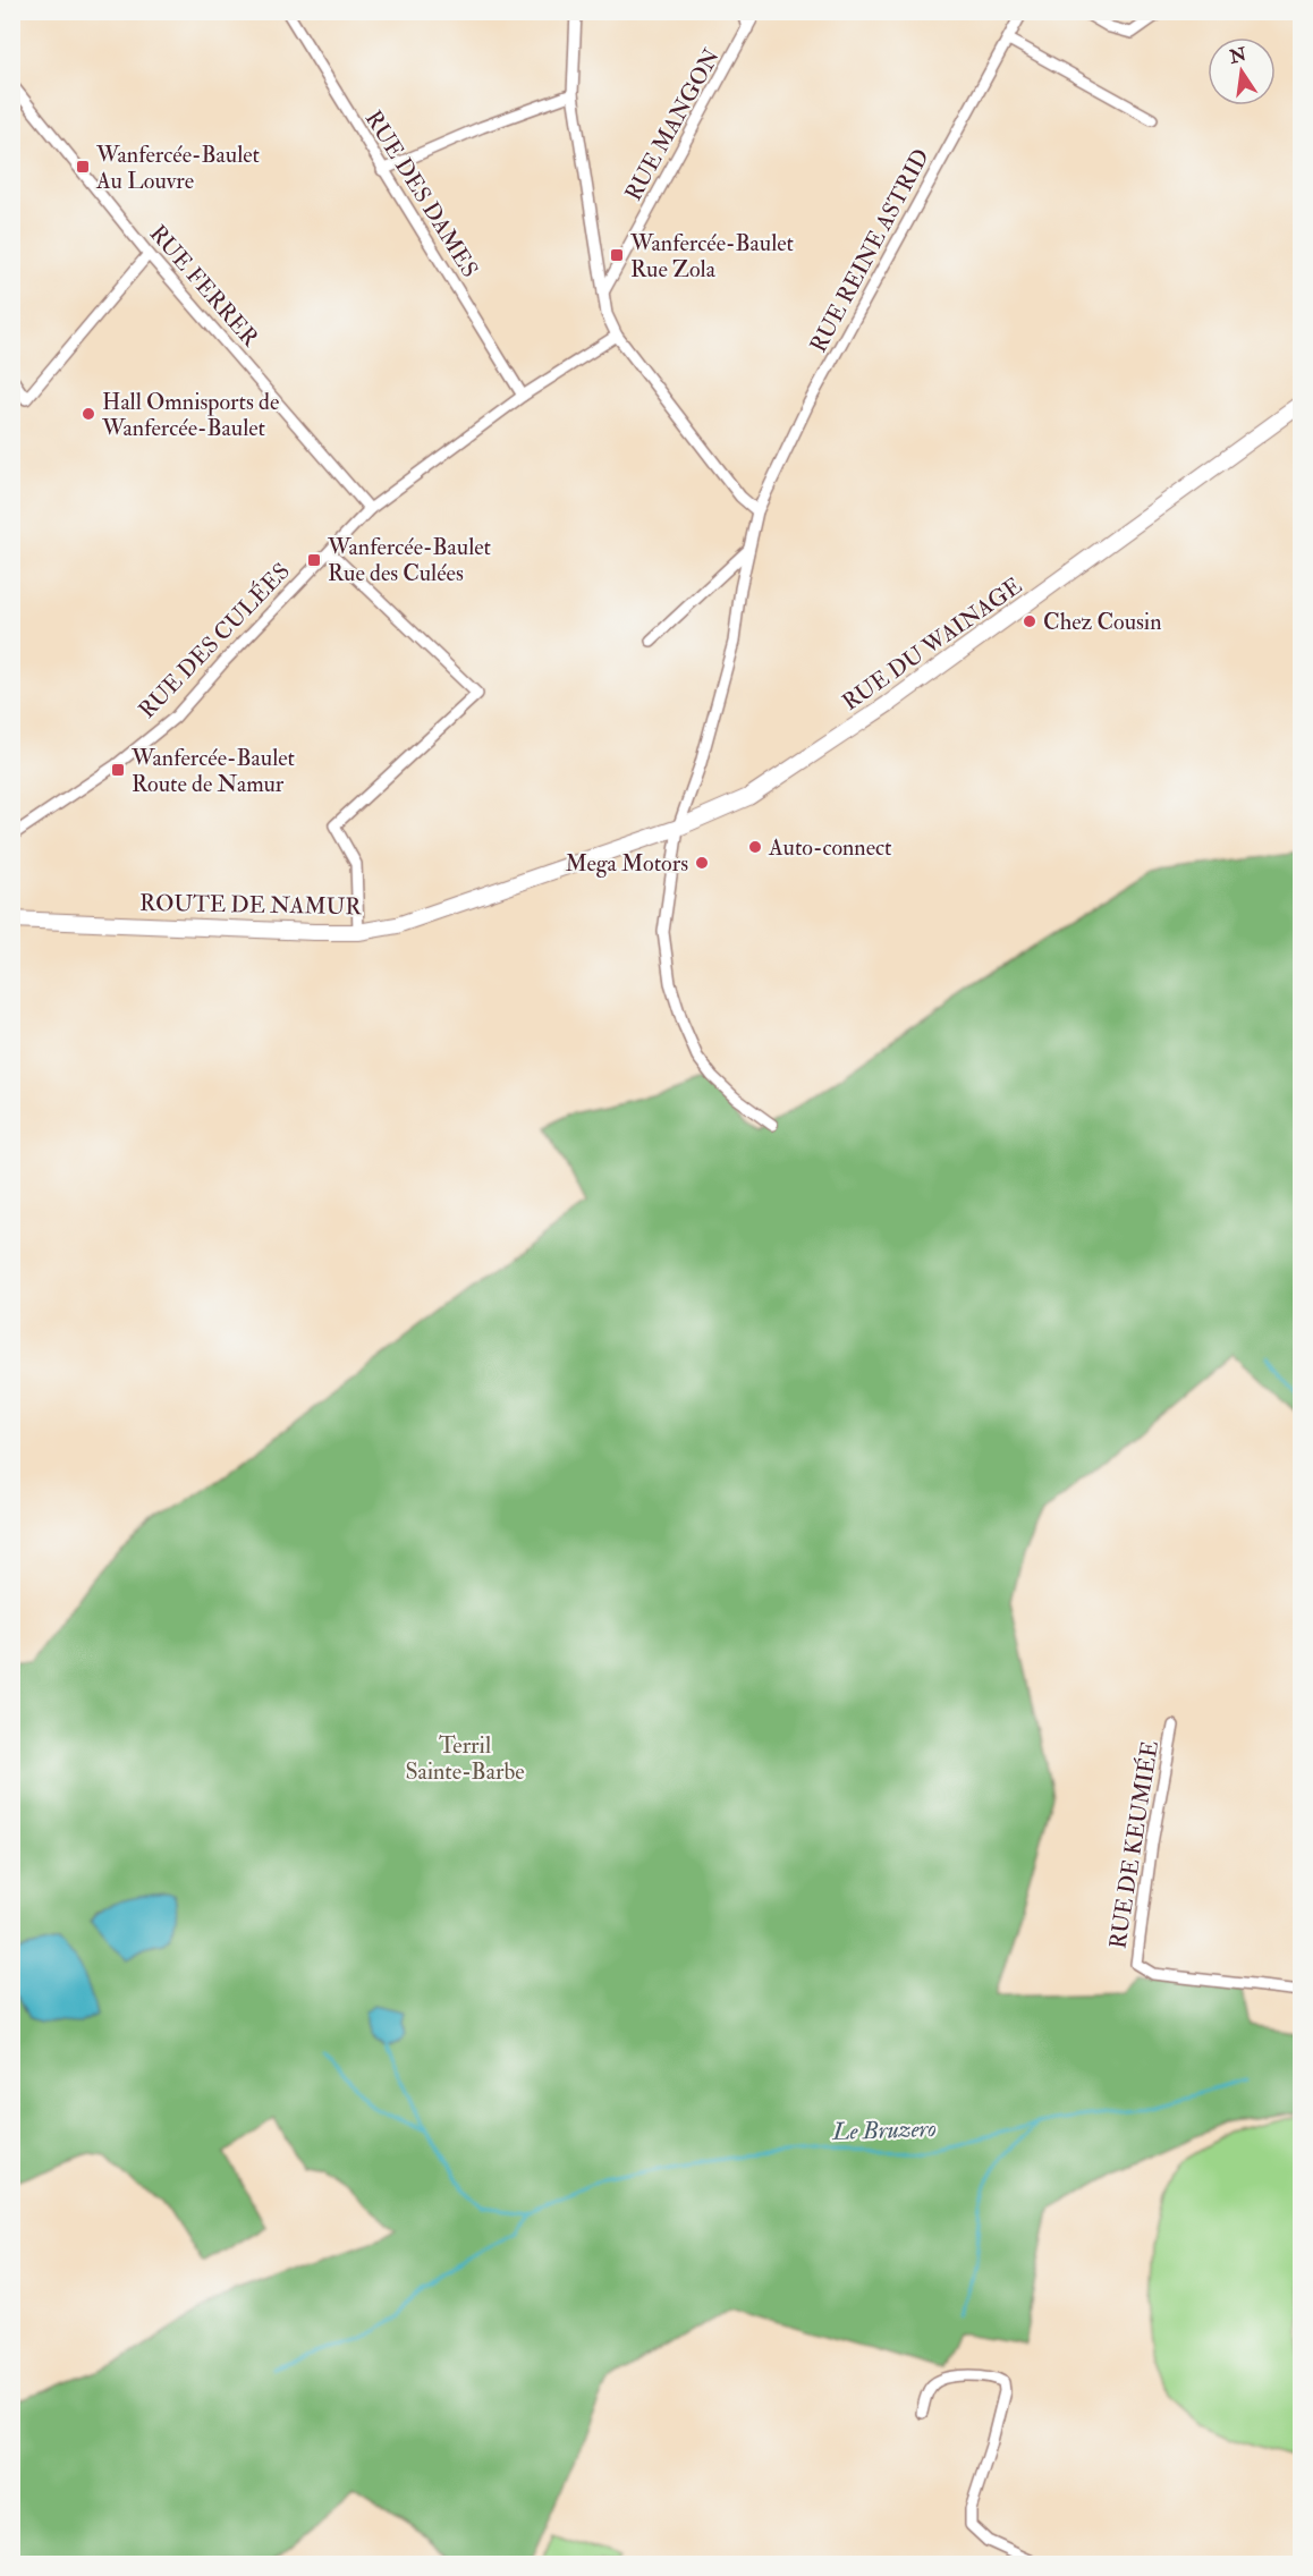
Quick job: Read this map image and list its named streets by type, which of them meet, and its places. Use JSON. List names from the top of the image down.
{
  "streets": {
    "main road": ["RUE DU WAINAGE", "ROUTE DE NAMUR"],
    "street": [
      "RUE MANGON",
      "RUE DES DAMES",
      "RUE REINE ASTRID",
      "RUE FERRER",
      "RUE DES CULÉES",
      "RUE DE KEUMIÉE"
    ]
  },
  "crossings": [
    ["RUE DES DAMES", "RUE DES CULÉES"],
    ["RUE REINE ASTRID", "RUE DU WAINAGE"],
    ["RUE FERRER", "RUE DES CULÉES"],
    ["RUE DU WAINAGE", "ROUTE DE NAMUR"]
  ],
  "water": ["Le Bruzero"],
  "parks": ["Terril Sainte-Barbe"],
  "places": {
    "transit": [
      "Wanfercée-Baulet Au Louvre",
      "Wanfercée-Baulet Rue Zola",
      "Wanfercée-Baulet Rue des Culées",
      "Wanfercée-Baulet Route de Namur"
    ],
    "other": [
      "Hall Omnisports de Wanfercée-Baulet",
      "Chez Cousin",
      "Auto-connect",
      "Mega Motors"
    ]
  },
  "north": "top"
}
